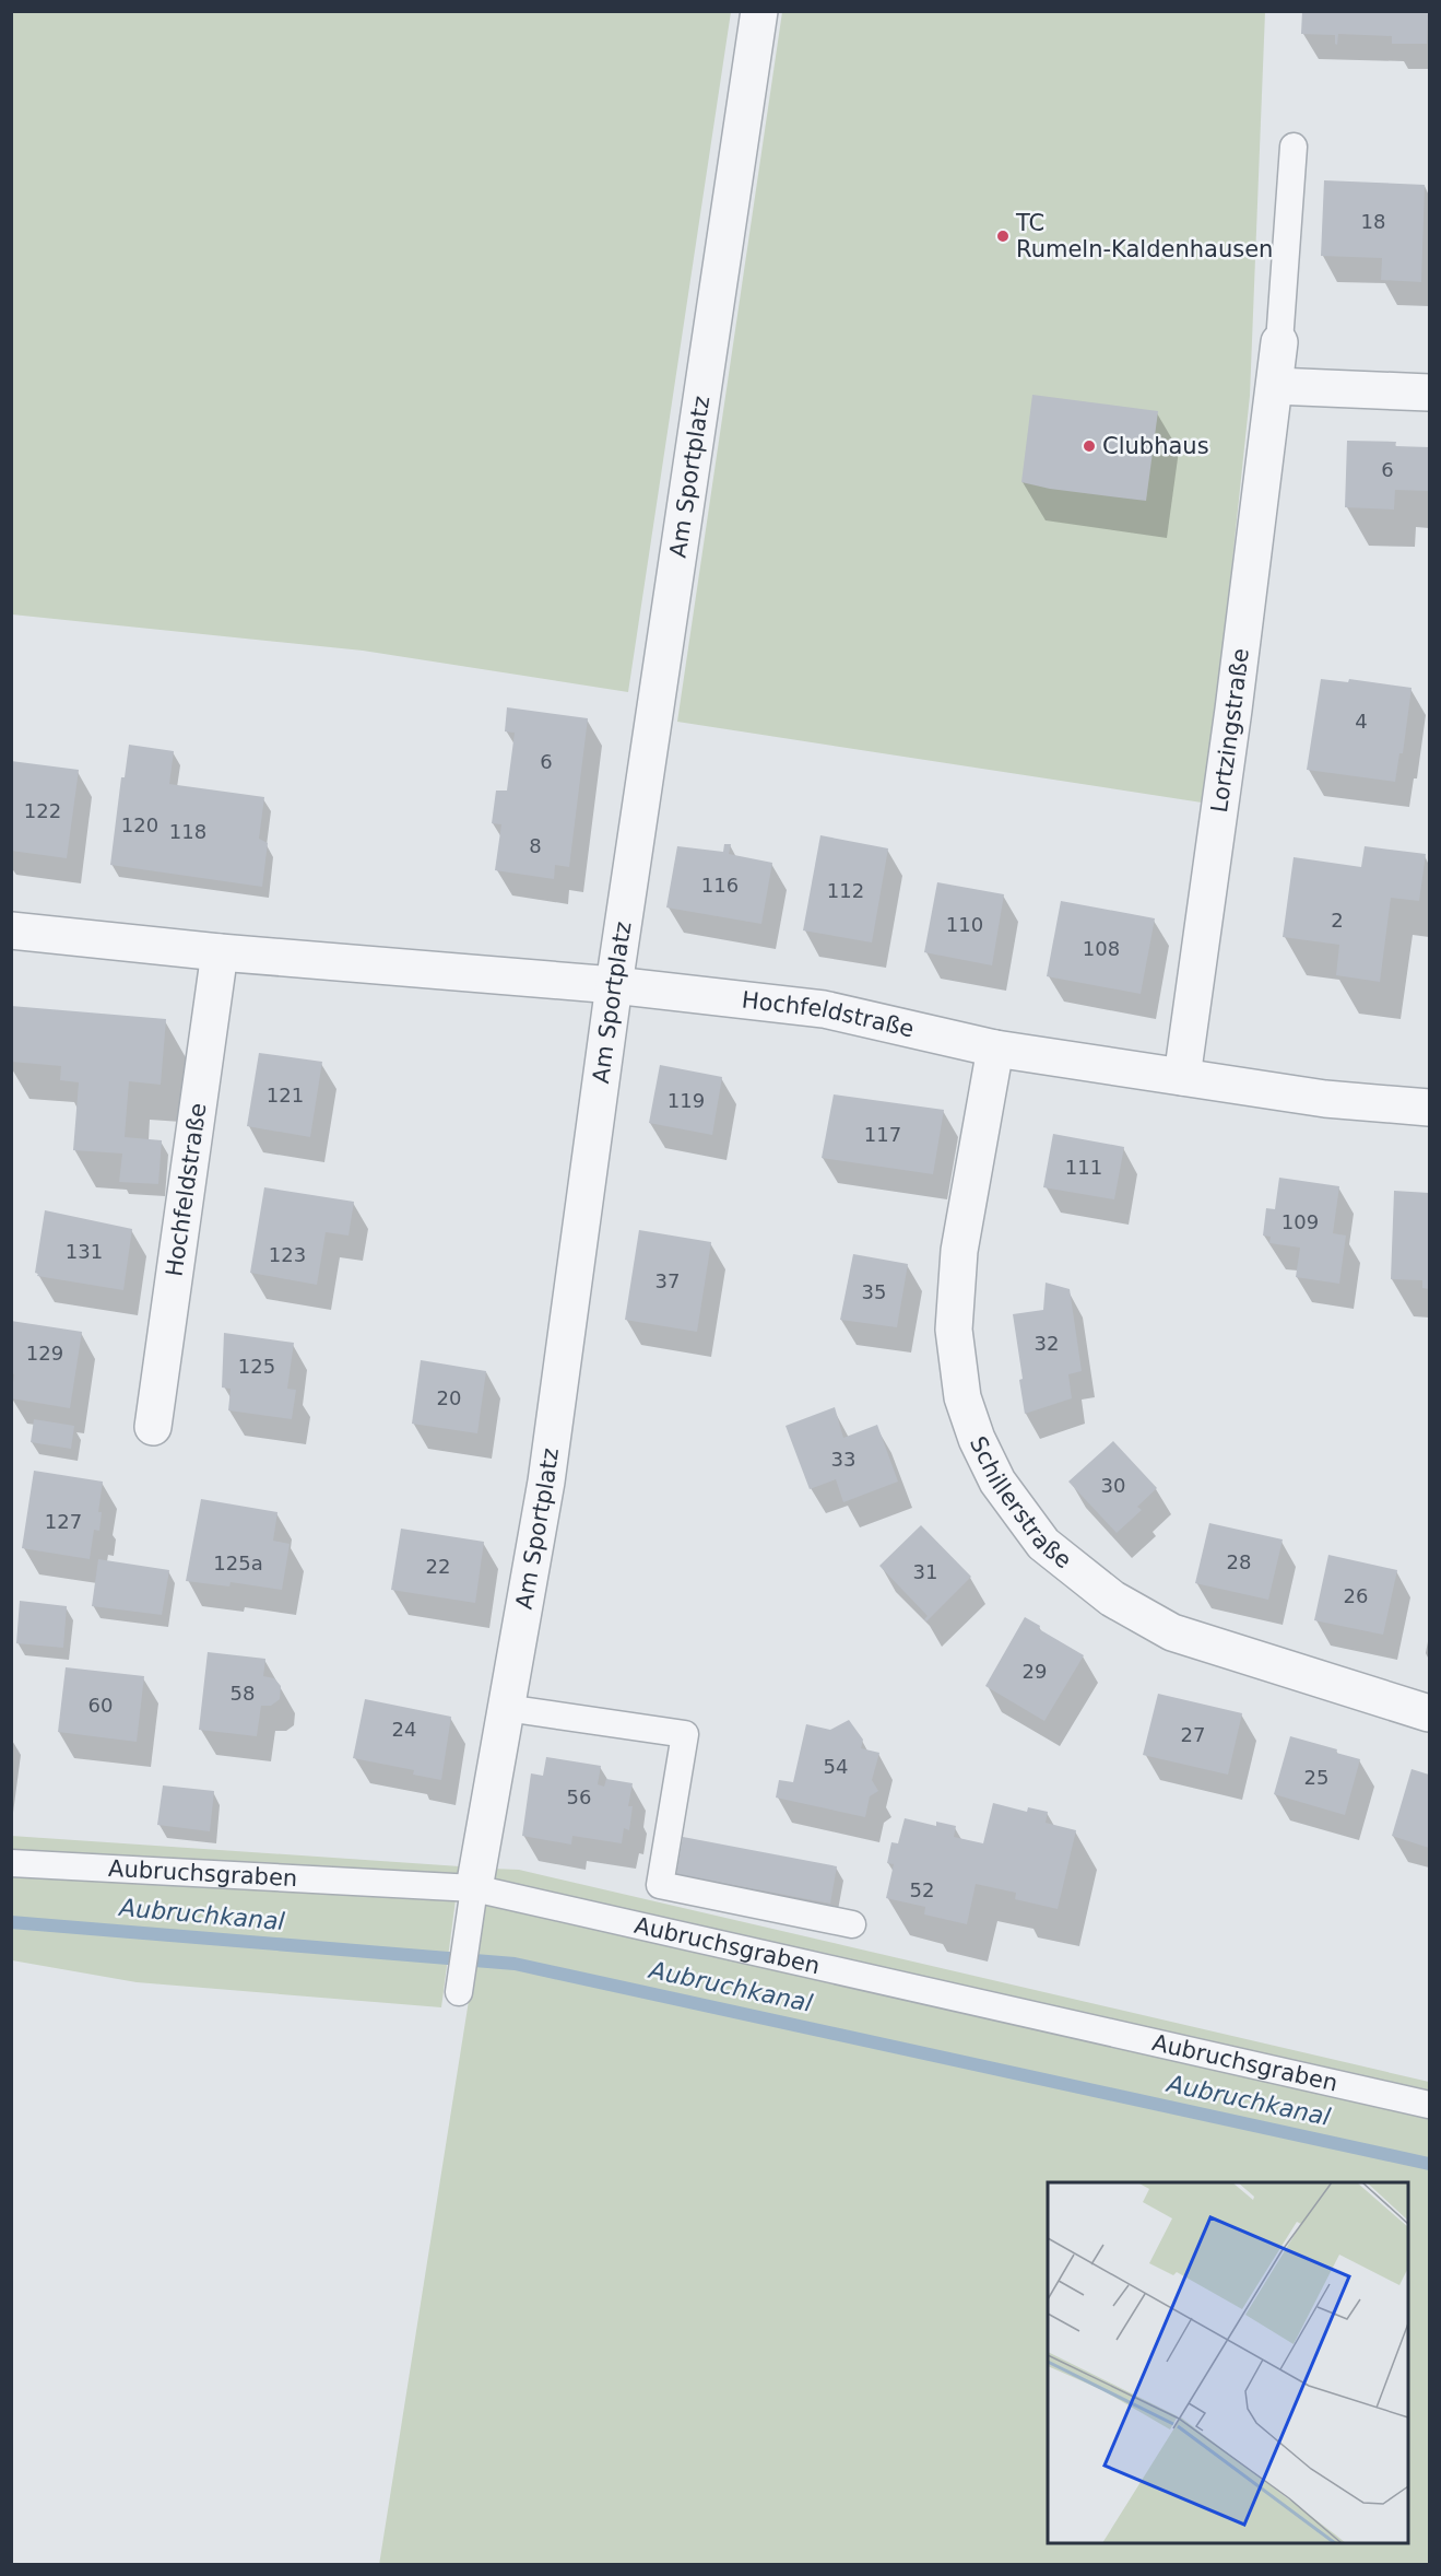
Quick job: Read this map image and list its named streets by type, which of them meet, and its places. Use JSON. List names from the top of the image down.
{
  "streets": {
    "street": [
      "Am Sportplatz",
      "Lortzingstraße",
      "Hochfeldstraße",
      "Schillerstraße"
    ],
    "lane": ["Aubruchsgraben"]
  },
  "crossings": [
    ["Am Sportplatz", "Hochfeldstraße"],
    ["Am Sportplatz", "Aubruchsgraben"],
    ["Lortzingstraße", "Hochfeldstraße"],
    ["Hochfeldstraße", "Schillerstraße"]
  ],
  "water": ["Aubruchkanal"],
  "places": ["TC Rumeln-Kaldenhausen", "Clubhaus"],
  "house_numbers": [
    "18",
    "6",
    "4",
    "6",
    "122",
    "120",
    "118",
    "8",
    "116",
    "112",
    "2",
    "110",
    "108",
    "121",
    "119",
    "117",
    "111",
    "109",
    "131",
    "123",
    "37",
    "35",
    "32",
    "129",
    "125",
    "20",
    "33",
    "30",
    "127",
    "28",
    "125a",
    "22",
    "31",
    "26",
    "29",
    "58",
    "60",
    "24",
    "27",
    "54",
    "25",
    "56",
    "52"
  ]
}
